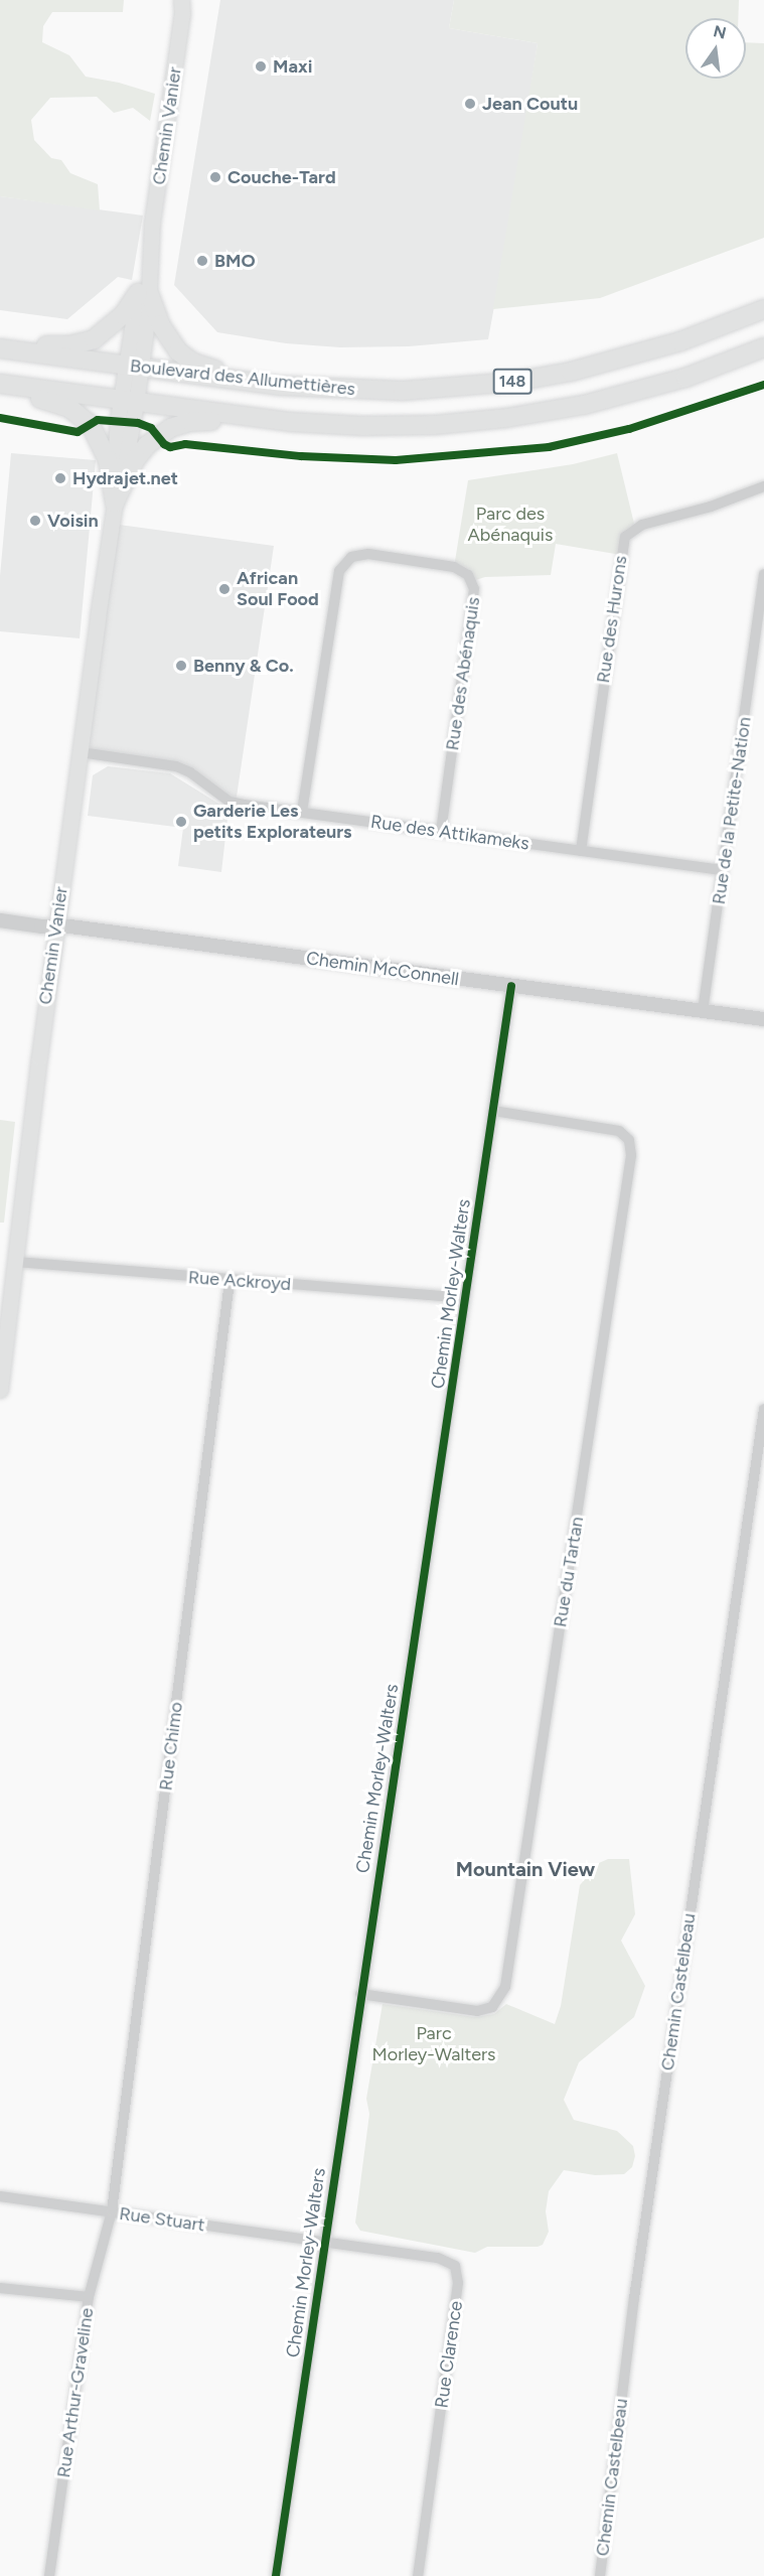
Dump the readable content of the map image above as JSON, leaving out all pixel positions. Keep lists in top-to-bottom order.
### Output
{
  "streets": {
    "highway": ["Boulevard des Allumettières", "148"],
    "main road": ["Chemin Vanier"],
    "street": [
      "Rue des Hurons",
      "Rue des Abénaquis",
      "Rue de la Petite-Nation",
      "Rue des Attikameks",
      "Chemin McConnell",
      "Rue Ackroyd",
      "Chemin Morley-Walters",
      "Rue du Tartan",
      "Rue Chimo",
      "Chemin Castelbeau",
      "Rue Stuart",
      "Rue Clarence",
      "Rue Arthur-Graveline"
    ]
  },
  "crossings": [
    ["Chemin Vanier", "Boulevard des Allumettières"],
    ["Chemin Vanier", "Rue des Attikameks"],
    ["Chemin Vanier", "Chemin McConnell"],
    ["Chemin Vanier", "Rue Ackroyd"],
    ["Rue des Hurons", "Rue des Attikameks"],
    ["Rue des Abénaquis", "Rue des Attikameks"],
    ["Rue de la Petite-Nation", "Rue des Attikameks"],
    ["Rue de la Petite-Nation", "Chemin McConnell"],
    ["Chemin McConnell", "Chemin Morley-Walters"],
    ["Rue Ackroyd", "Chemin Morley-Walters"],
    ["Rue Ackroyd", "Rue Chimo"],
    ["Chemin Morley-Walters", "Rue du Tartan"],
    ["Chemin Morley-Walters", "Rue Stuart"],
    ["Chemin Morley-Walters", "Rue Clarence"],
    ["Rue Chimo", "Rue Stuart"],
    ["Rue Chimo", "Rue Arthur-Graveline"],
    ["Rue Stuart", "Rue Clarence"],
    ["Rue Stuart", "Rue Arthur-Graveline"]
  ],
  "districts": ["Mountain View"],
  "parks": ["Parc des Abénaquis", "Parc Morley-Walters"],
  "places": [
    "Maxi",
    "Jean Coutu",
    "Couche-Tard",
    "BMO",
    "Hydrajet.net",
    "Voisin",
    "African Soul Food",
    "Benny & Co.",
    "Garderie Les petits Explorateurs"
  ],
  "north": "top"
}
